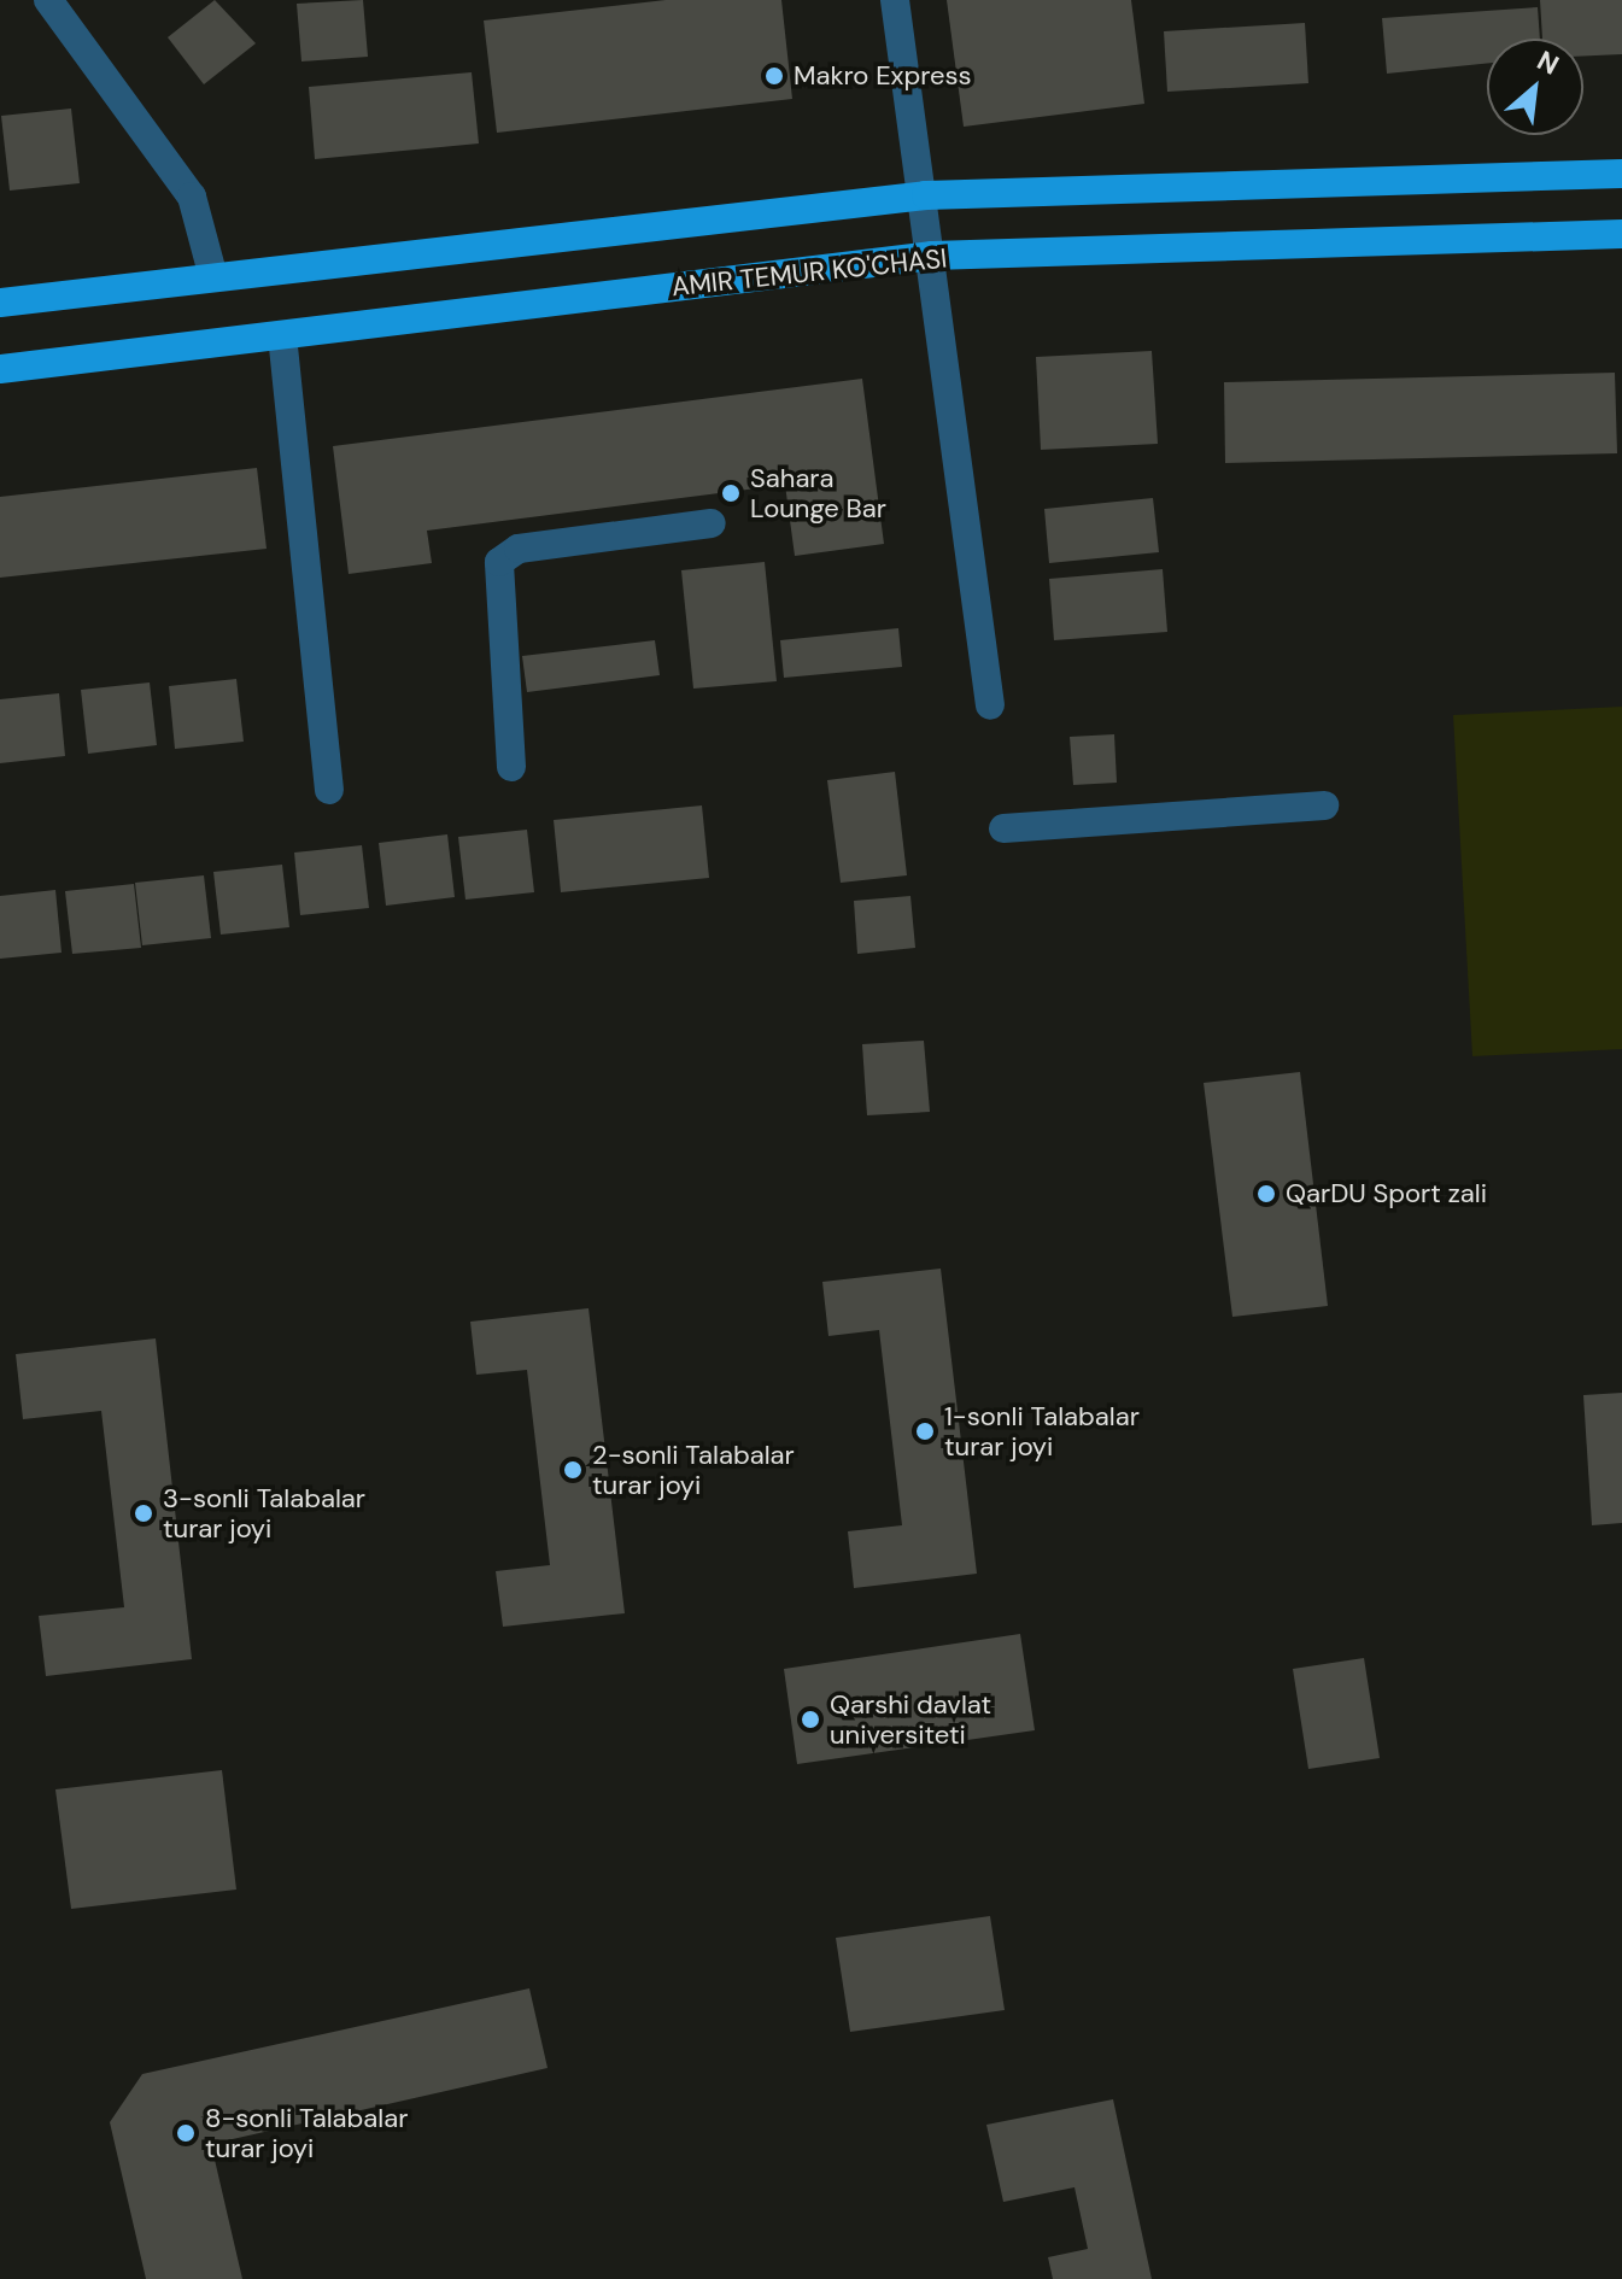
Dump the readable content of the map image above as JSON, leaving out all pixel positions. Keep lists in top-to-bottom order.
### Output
{
  "streets": {
    "main road": ["AMIR TEMUR KO'CHASI"]
  },
  "places": [
    "Makro Express",
    "Sahara Lounge Bar",
    "QarDU Sport zali",
    "1-sonli Talabalar turar joyi",
    "2-sonli Talabalar turar joyi",
    "3-sonli Talabalar turar joyi",
    "Qarshi davlat universiteti",
    "8-sonli Talabalar turar joyi"
  ],
  "north": "top right"
}
